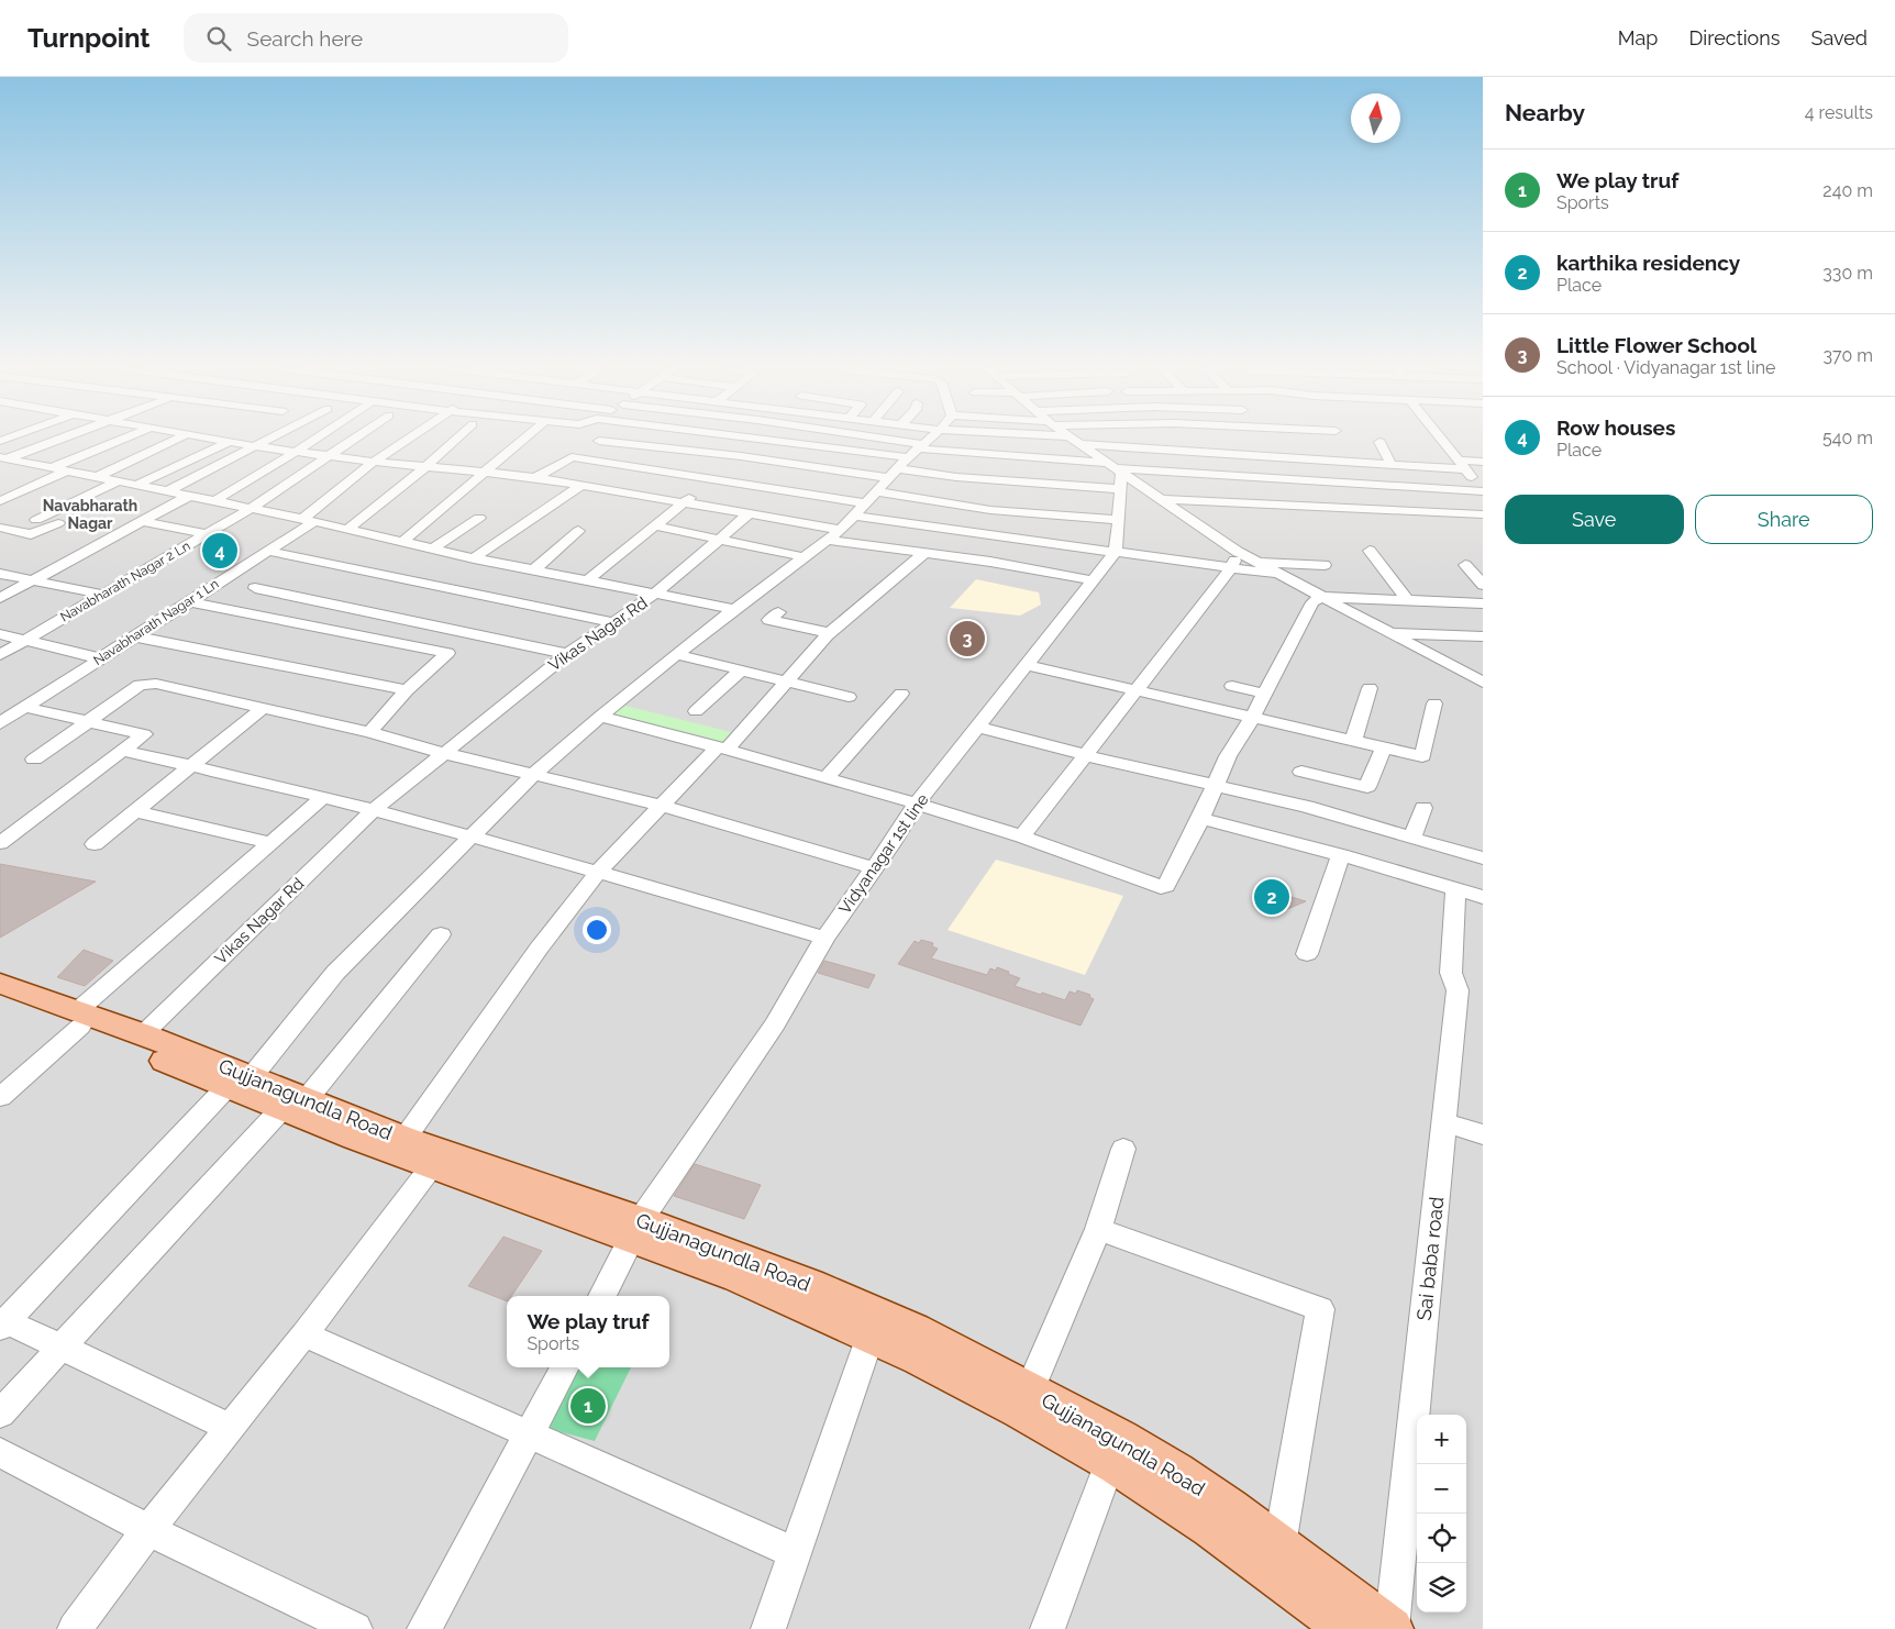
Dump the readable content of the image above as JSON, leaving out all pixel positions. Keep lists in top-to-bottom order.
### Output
{
  "streets": {
    "main road": ["Gujjanagundla Road"],
    "street": [
      "Navabharath Nagar 2 Ln",
      "Navabharath Nagar 1 Ln",
      "Vikas Nagar Rd",
      "Vidyanagar 1st line",
      "Sai baba road"
    ]
  },
  "crossings": [
    ["Navabharath Nagar 2 Ln", "Vikas Nagar Rd"],
    ["Navabharath Nagar 1 Ln", "Vikas Nagar Rd"],
    ["Vikas Nagar Rd", "Gujjanagundla Road"],
    ["Vidyanagar 1st line", "Gujjanagundla Road"],
    ["Gujjanagundla Road", "Sai baba road"]
  ],
  "districts": ["Navabharath Nagar"],
  "north": "top",
  "page": {
    "header": "Turnpoint",
    "search": "Search here",
    "nav": ["Map", "Directions", "Saved"],
    "heading": ["Nearby", "4 results"],
    "list": [
      {
        "mark": "1",
        "name": "We play truf",
        "note": "Sports",
        "value": "240 m"
      },
      {
        "mark": "2",
        "name": "karthika residency",
        "note": "Place",
        "value": "330 m"
      },
      {
        "mark": "3",
        "name": "Little Flower School",
        "note": "School · Vidyanagar 1st line",
        "value": "370 m"
      },
      {
        "mark": "4",
        "name": "Row houses",
        "note": "Place",
        "value": "540 m"
      }
    ],
    "buttons": ["Save", "Share"],
    "pins": [
      "4",
      "3",
      "2",
      "1"
    ],
    "popup": ["We play truf", "Sports"],
    "map_buttons": ["+", "−"]
  }
}
